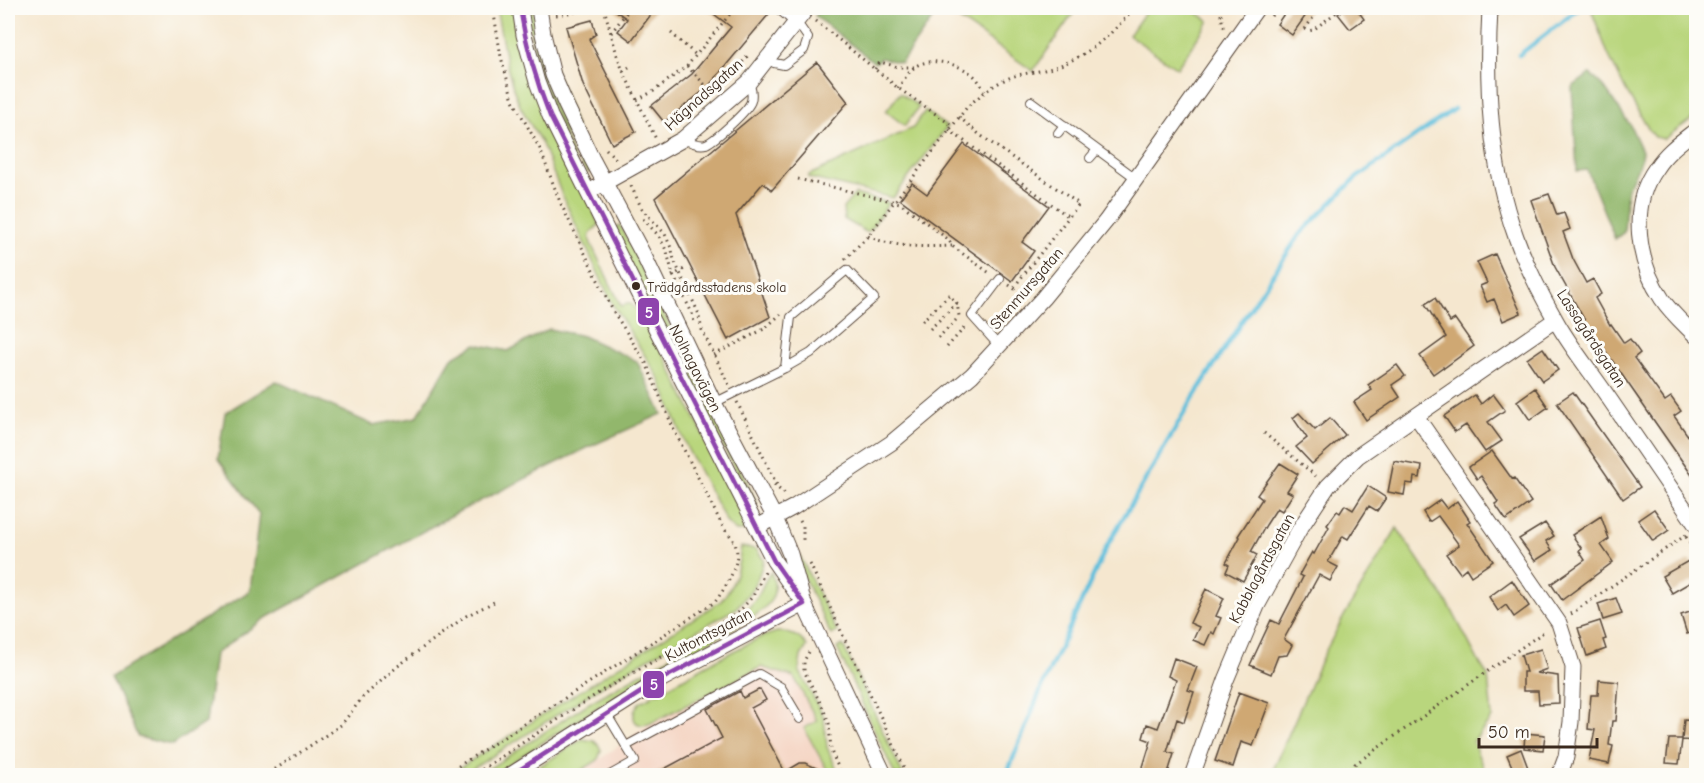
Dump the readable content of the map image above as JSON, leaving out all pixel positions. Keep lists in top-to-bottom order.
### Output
{
  "streets": {
    "street": [
      "Hägnadsgatan",
      "Stenmursgatan",
      "Lassagårdsgatan",
      "Nolhagavägen",
      "Kabblagårdsgatan",
      "Kultomtsgatan"
    ]
  },
  "crossings": [
    ["Hägnadsgatan", "Nolhagavägen"],
    ["Stenmursgatan", "Nolhagavägen"],
    ["Lassagårdsgatan", "Kabblagårdsgatan"],
    ["Nolhagavägen", "Kultomtsgatan"]
  ],
  "places": ["Trädgårdsstadens skola"],
  "lines": ["transit line 5"],
  "scale_bar": "50 m"
}
